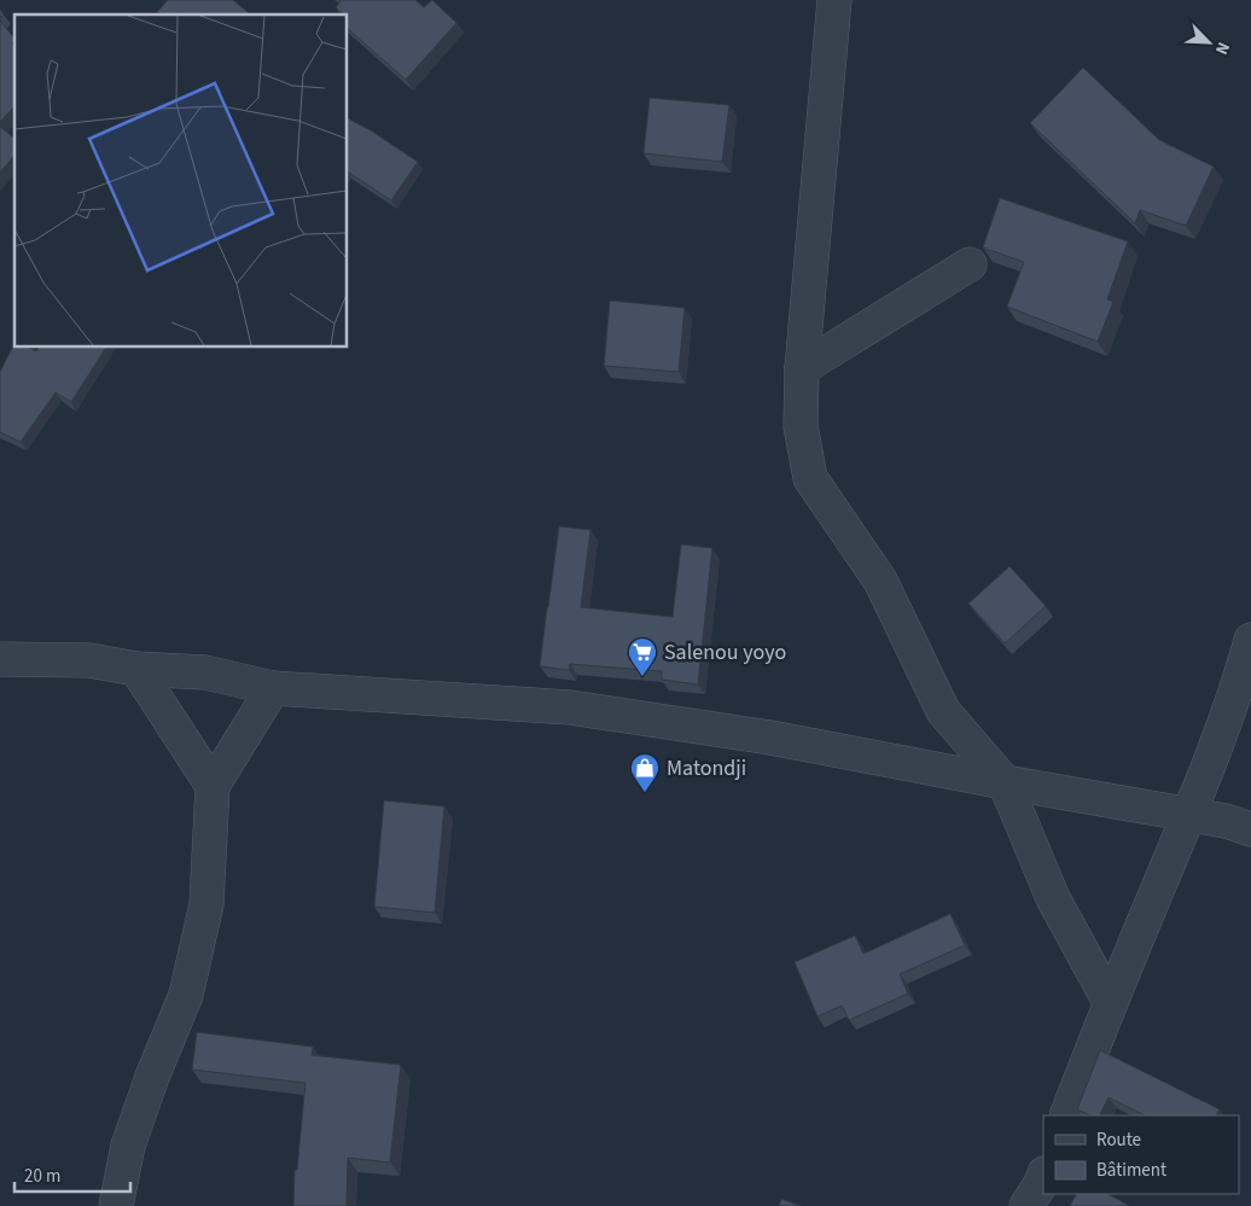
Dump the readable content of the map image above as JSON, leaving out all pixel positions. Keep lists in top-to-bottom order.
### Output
{
  "places": {
    "supermarket": ["Salenou yoyo"],
    "shop": ["Matondji"]
  },
  "legend": ["Route", "Bâtiment"],
  "scale_bar": "20 m",
  "north": "bottom right"
}
